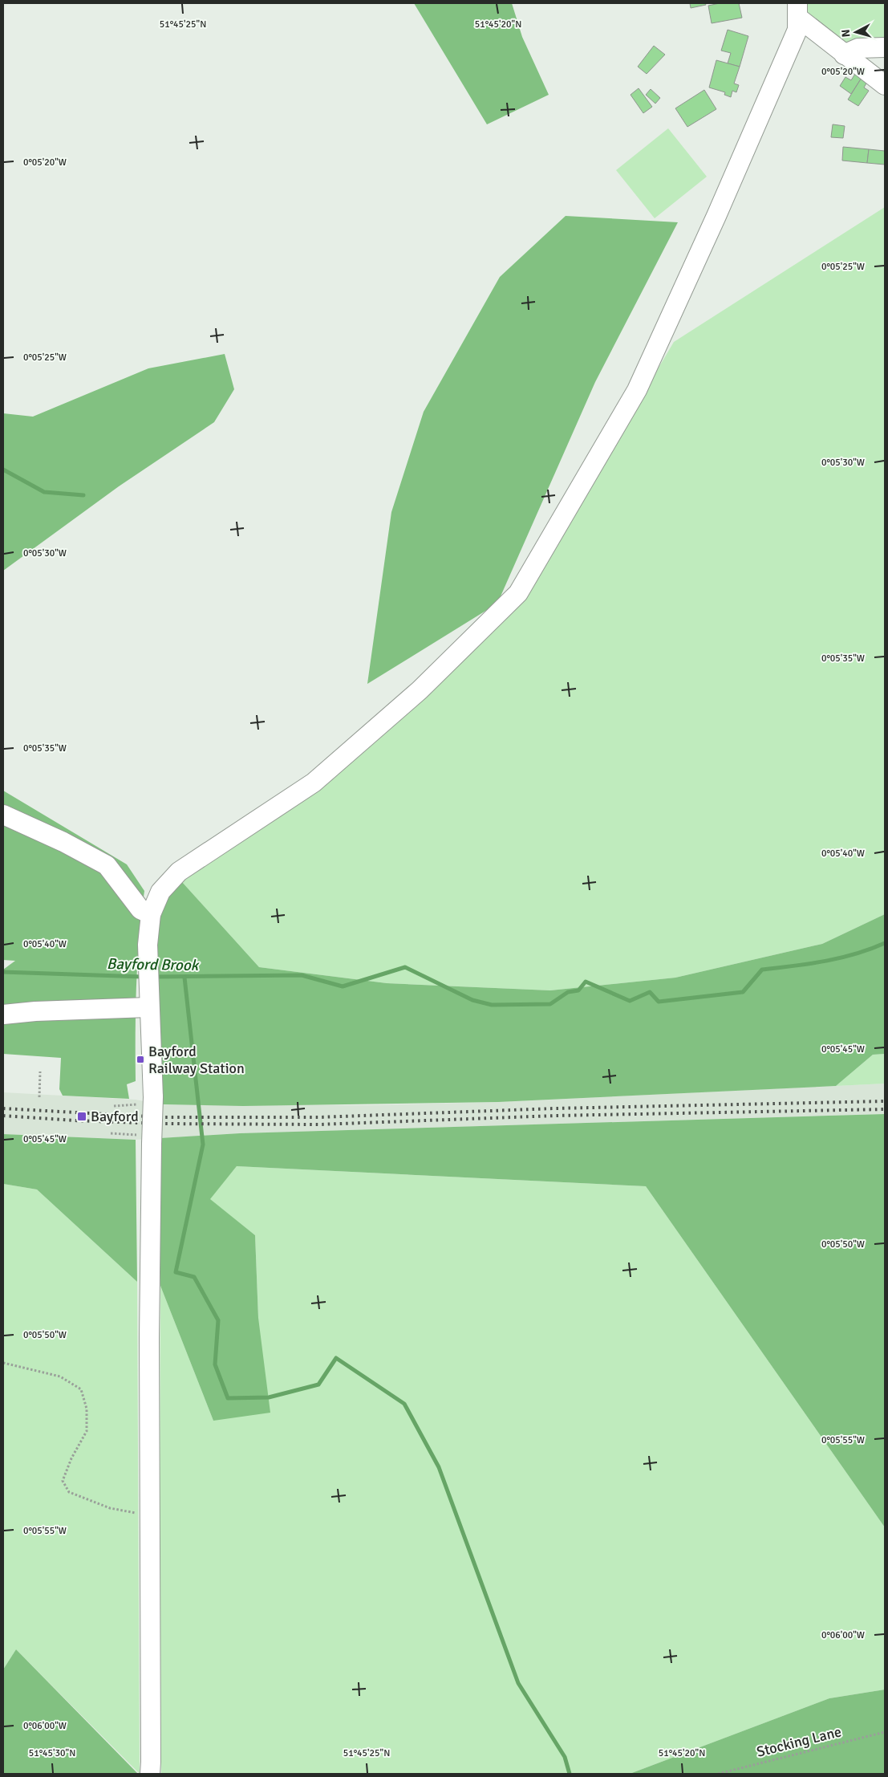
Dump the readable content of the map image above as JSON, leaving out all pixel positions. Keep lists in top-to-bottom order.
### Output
{
  "streets": {
    "path": ["Stocking Lane"]
  },
  "water": ["Bayford Brook"],
  "places": {
    "transit": ["Bayford Railway Station", "Bayford"]
  },
  "north": "left",
  "coordinates": [
    "51°45'25\"N",
    "51°45'20\"N",
    "0°05'20\"W",
    "0°05'25\"W",
    "0°05'30\"W",
    "0°05'35\"W",
    "0°05'40\"W",
    "0°05'45\"W",
    "0°05'50\"W",
    "0°05'55\"W",
    "0°06'00\"W",
    "51°45'30\"N"
  ]
}
